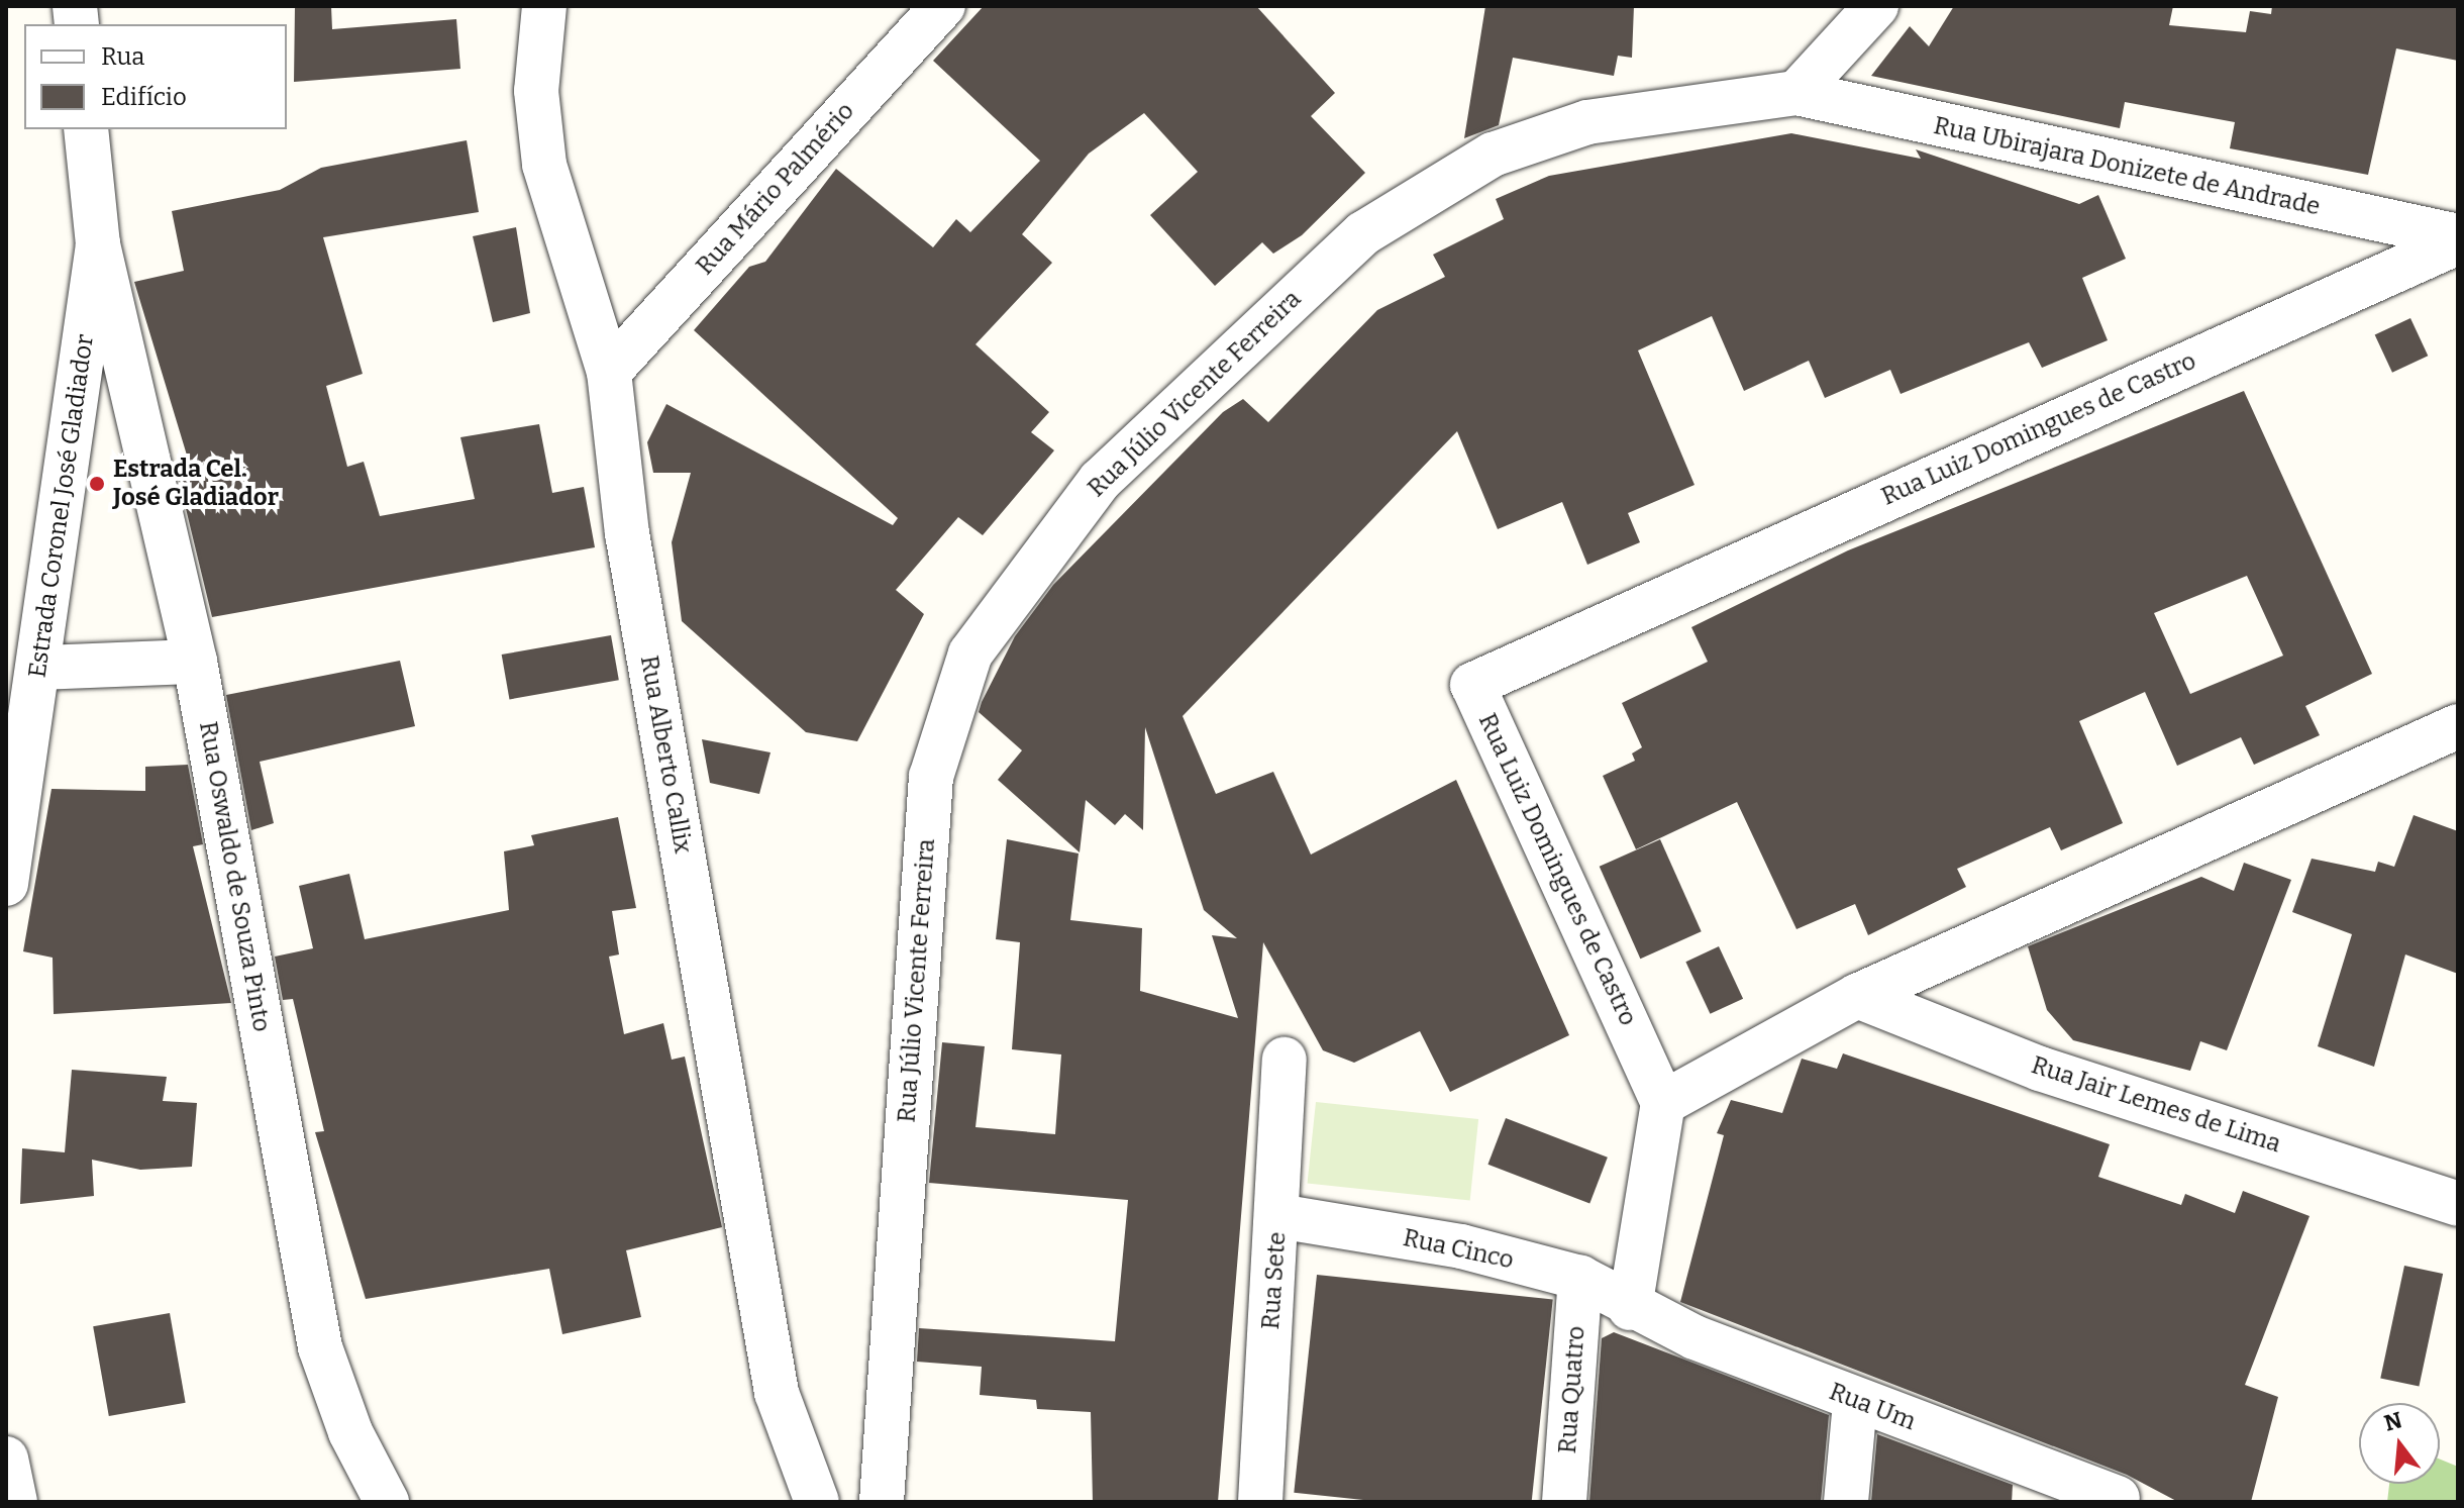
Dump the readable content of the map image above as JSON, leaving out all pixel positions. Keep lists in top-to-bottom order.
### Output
{
  "streets": {
    "street": [
      "Rua Ubirajara Donizete de Andrade",
      "Rua Mário Palmério",
      "Rua Júlio Vicente Ferreira",
      "Rua Luiz Domingues de Castro",
      "Estrada Coronel José Gladiador",
      "Rua Alberto Callix",
      "Rua Oswaldo de Souza Pinto",
      "Rua Jair Lemes de Lima",
      "Rua Cinco",
      "Rua Sete",
      "Rua Quatro",
      "Rua Um"
    ]
  },
  "crossings": [
    ["Rua Ubirajara Donizete de Andrade", "Rua Júlio Vicente Ferreira"],
    ["Rua Mário Palmério", "Rua Alberto Callix"],
    ["Estrada Coronel José Gladiador", "Rua Oswaldo de Souza Pinto"],
    ["Rua Cinco", "Rua Sete"],
    ["Rua Cinco", "Rua Quatro"],
    ["Rua Cinco", "Rua Um"]
  ],
  "places": ["Estrada Cel. José Gladiador"],
  "legend": ["Rua", "Edifício"],
  "north": "top"
}
